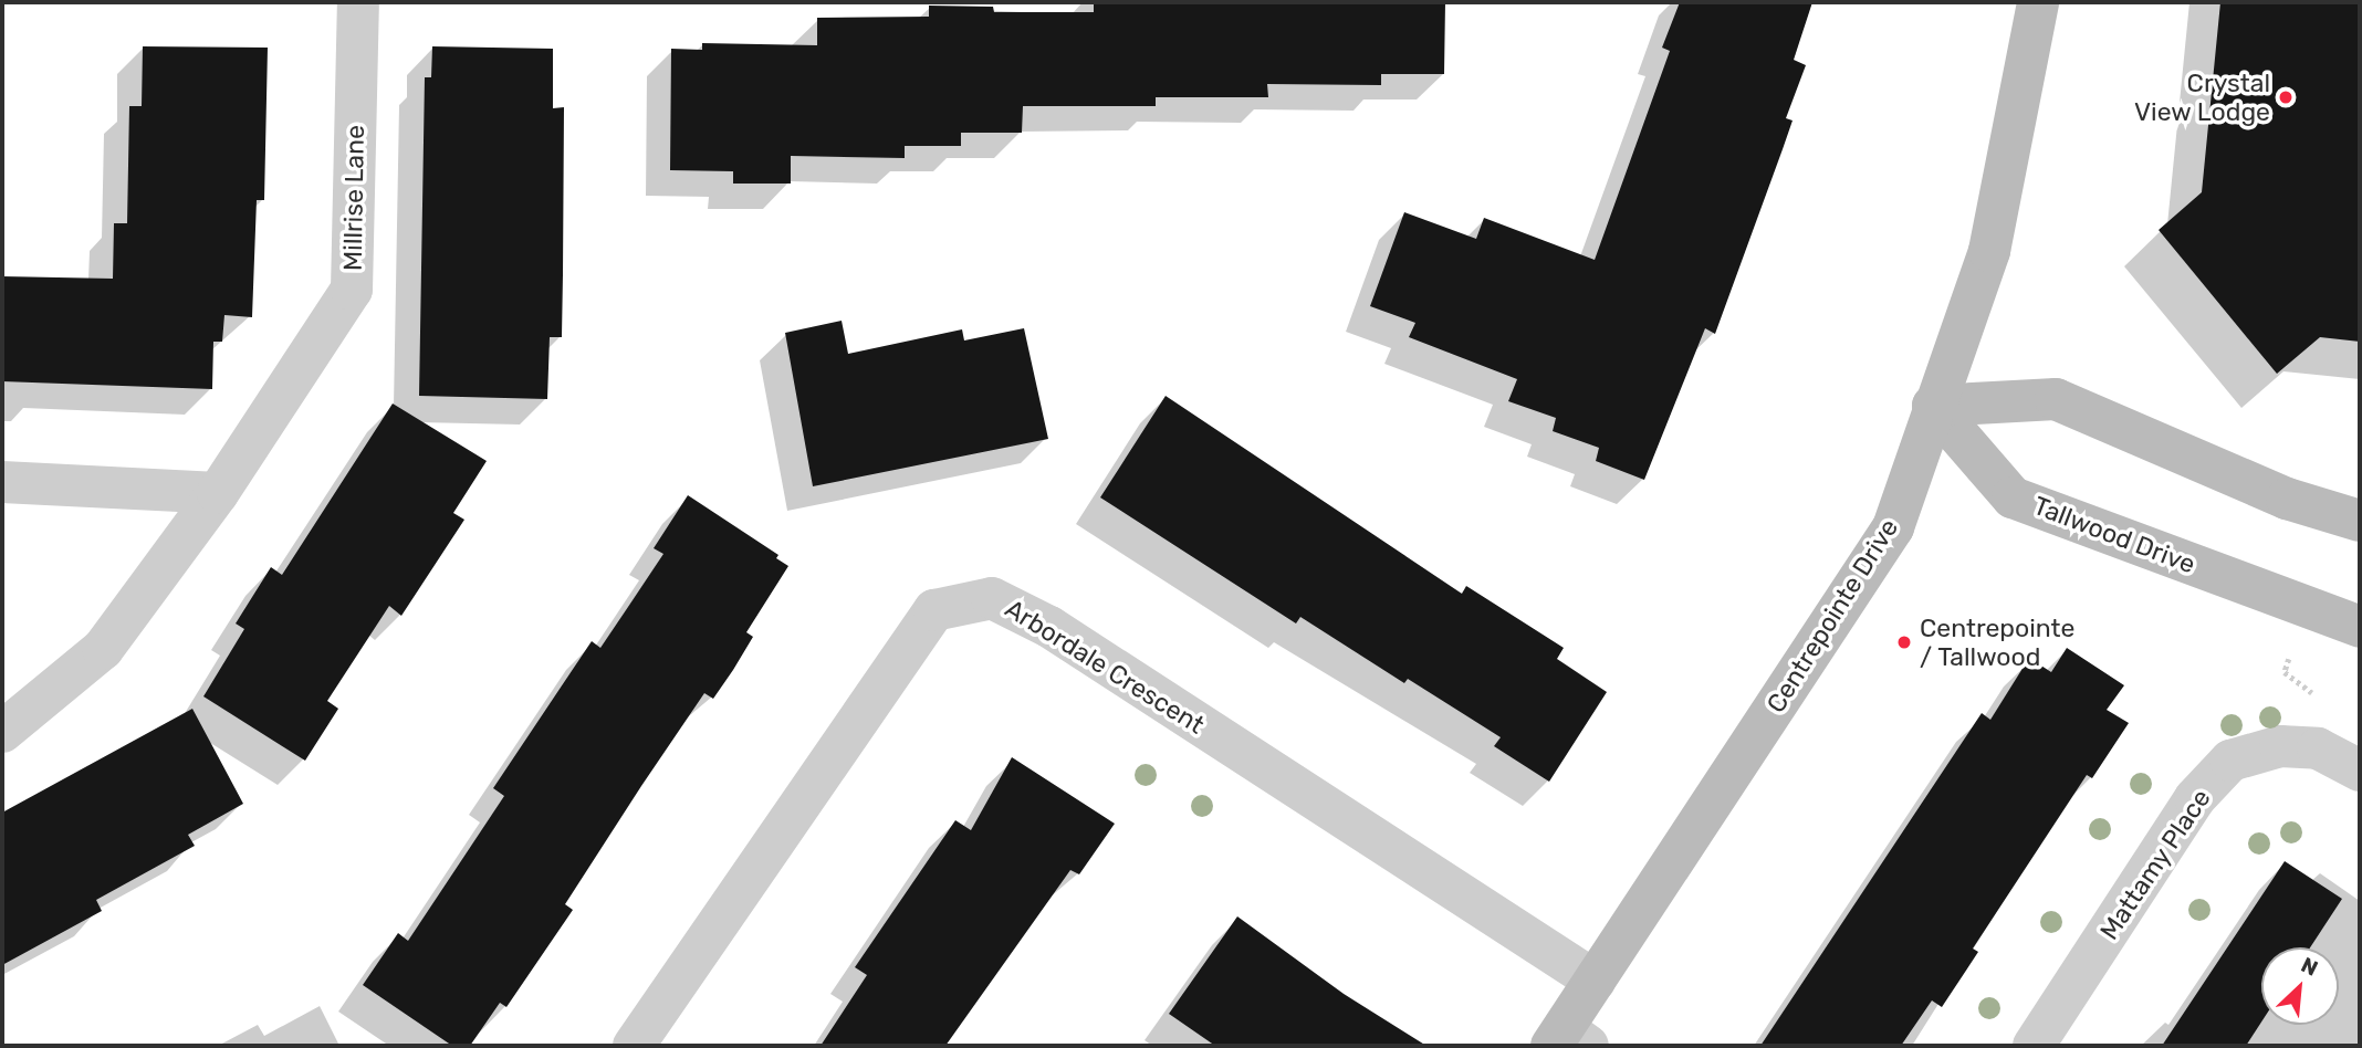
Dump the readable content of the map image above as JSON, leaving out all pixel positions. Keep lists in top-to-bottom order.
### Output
{
  "streets": {
    "street": [
      "Millrise Lane",
      "Tallwood Drive",
      "Centrepointe Drive",
      "Arbordale Crescent",
      "Mattamy Place"
    ]
  },
  "crossings": [
    ["Tallwood Drive", "Centrepointe Drive"],
    ["Centrepointe Drive", "Arbordale Crescent"]
  ],
  "places": ["Crystal View Lodge", "Centrepointe / Tallwood"],
  "north": "top right"
}
